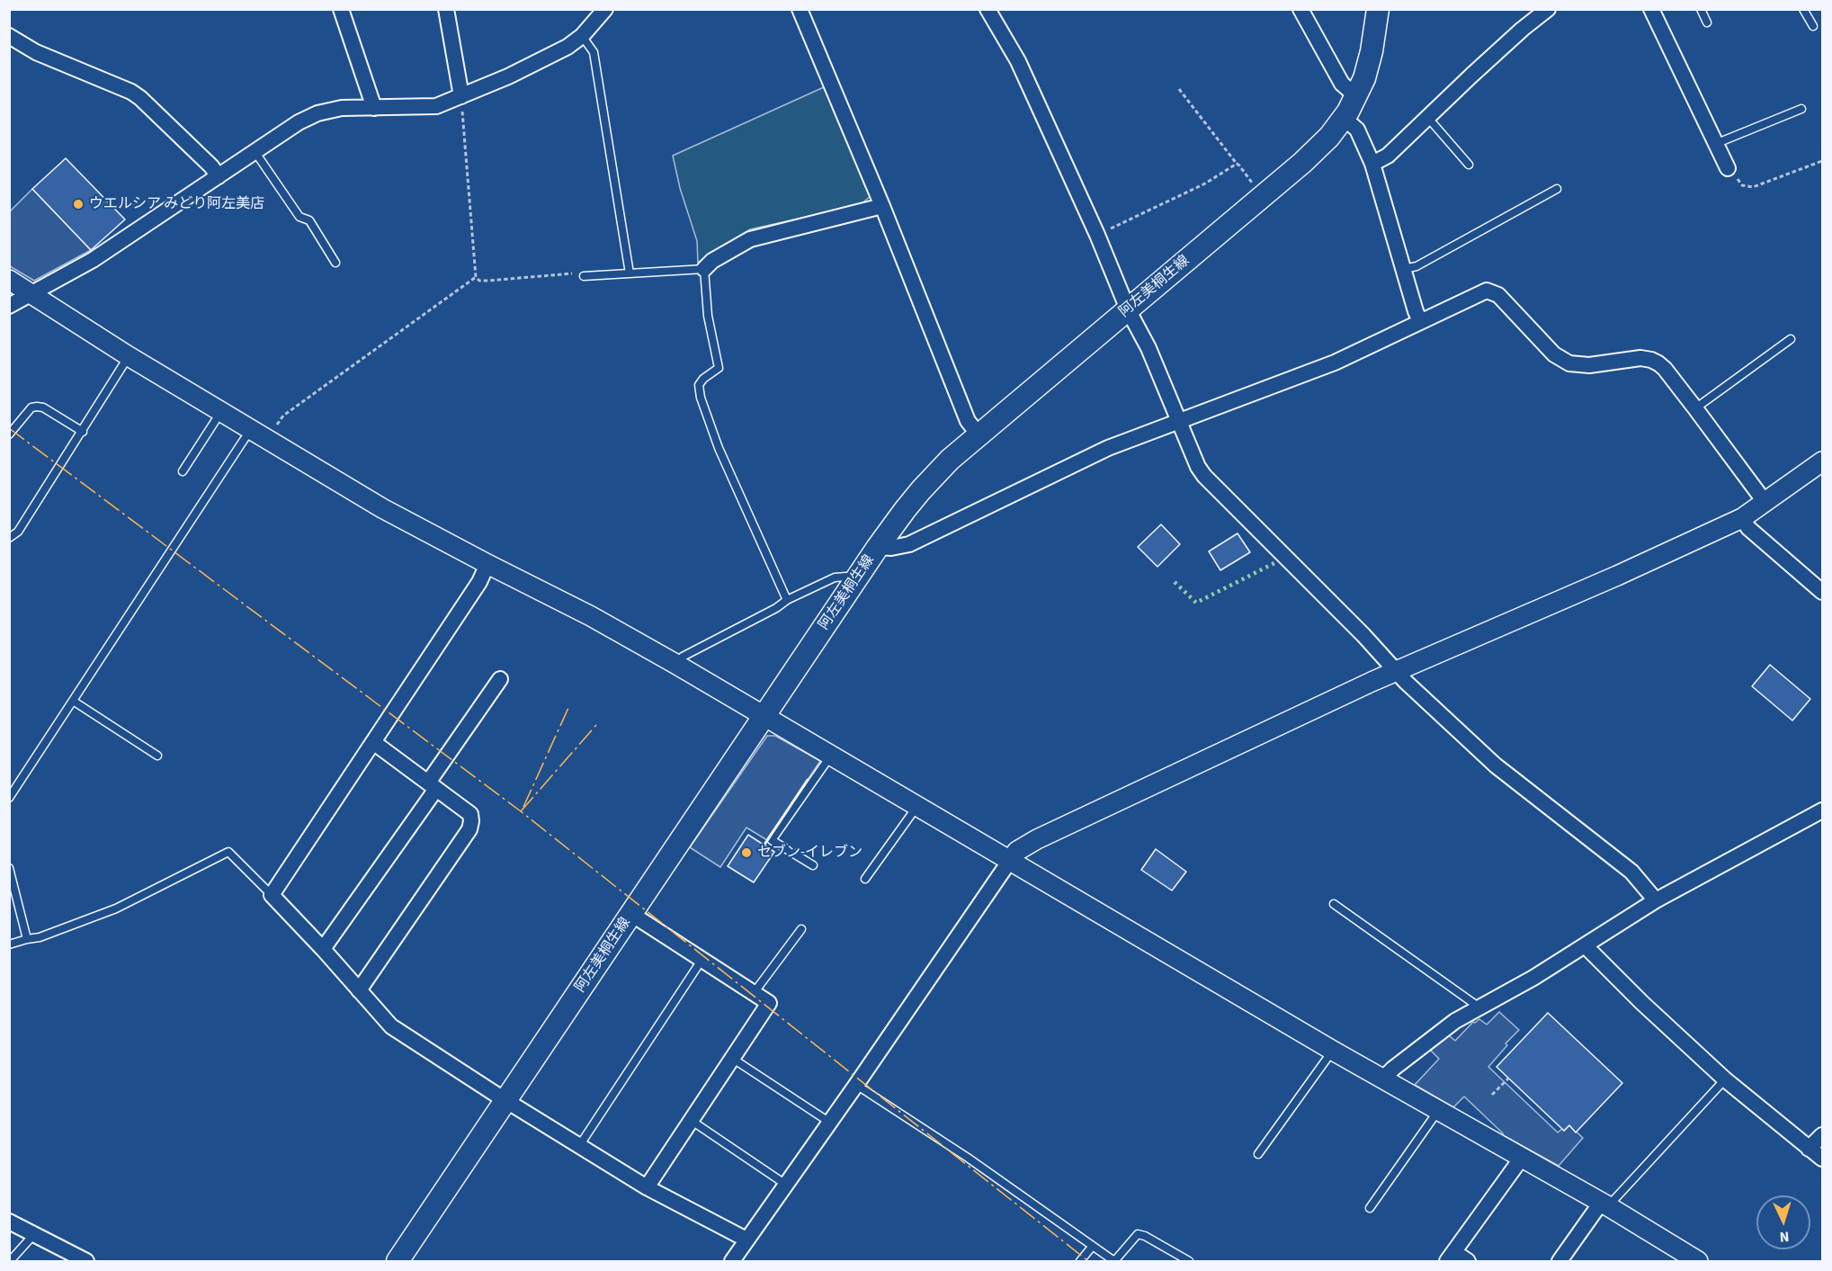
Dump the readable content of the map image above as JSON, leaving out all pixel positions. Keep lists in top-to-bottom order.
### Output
{
  "streets": {
    "main road": ["阿左美桐生線"]
  },
  "places": ["ウエルシア みどり阿左美店", "セブン-イレブン"],
  "north": "bottom"
}
